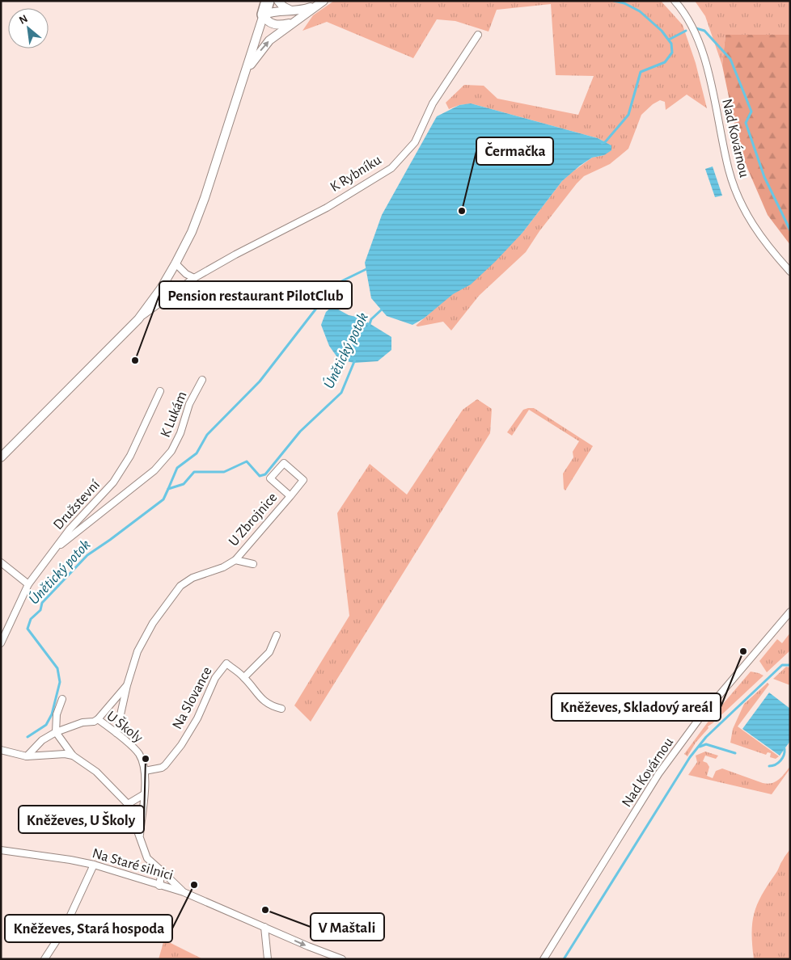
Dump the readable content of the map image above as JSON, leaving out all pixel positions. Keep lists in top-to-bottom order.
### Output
{
  "streets": {
    "street": [
      "Nad Kovárnou",
      "K Rybníku",
      "K Lukám",
      "Družstevní",
      "U Zbrojnice",
      "Na Slovance",
      "U Školy",
      "Na Staré silnici"
    ]
  },
  "crossings": [
    ["K Lukám", "Družstevní"],
    ["U Zbrojnice", "U Školy"],
    ["Na Slovance", "U Školy"]
  ],
  "water": ["Únětický potok"],
  "places": [
    "Čermačka",
    "Pension restaurant PilotClub",
    "Kněževes, Skladový areál",
    "Kněževes, U Školy",
    "Kněževes, Stará hospoda",
    "V Maštali"
  ],
  "north": "top left"
}
